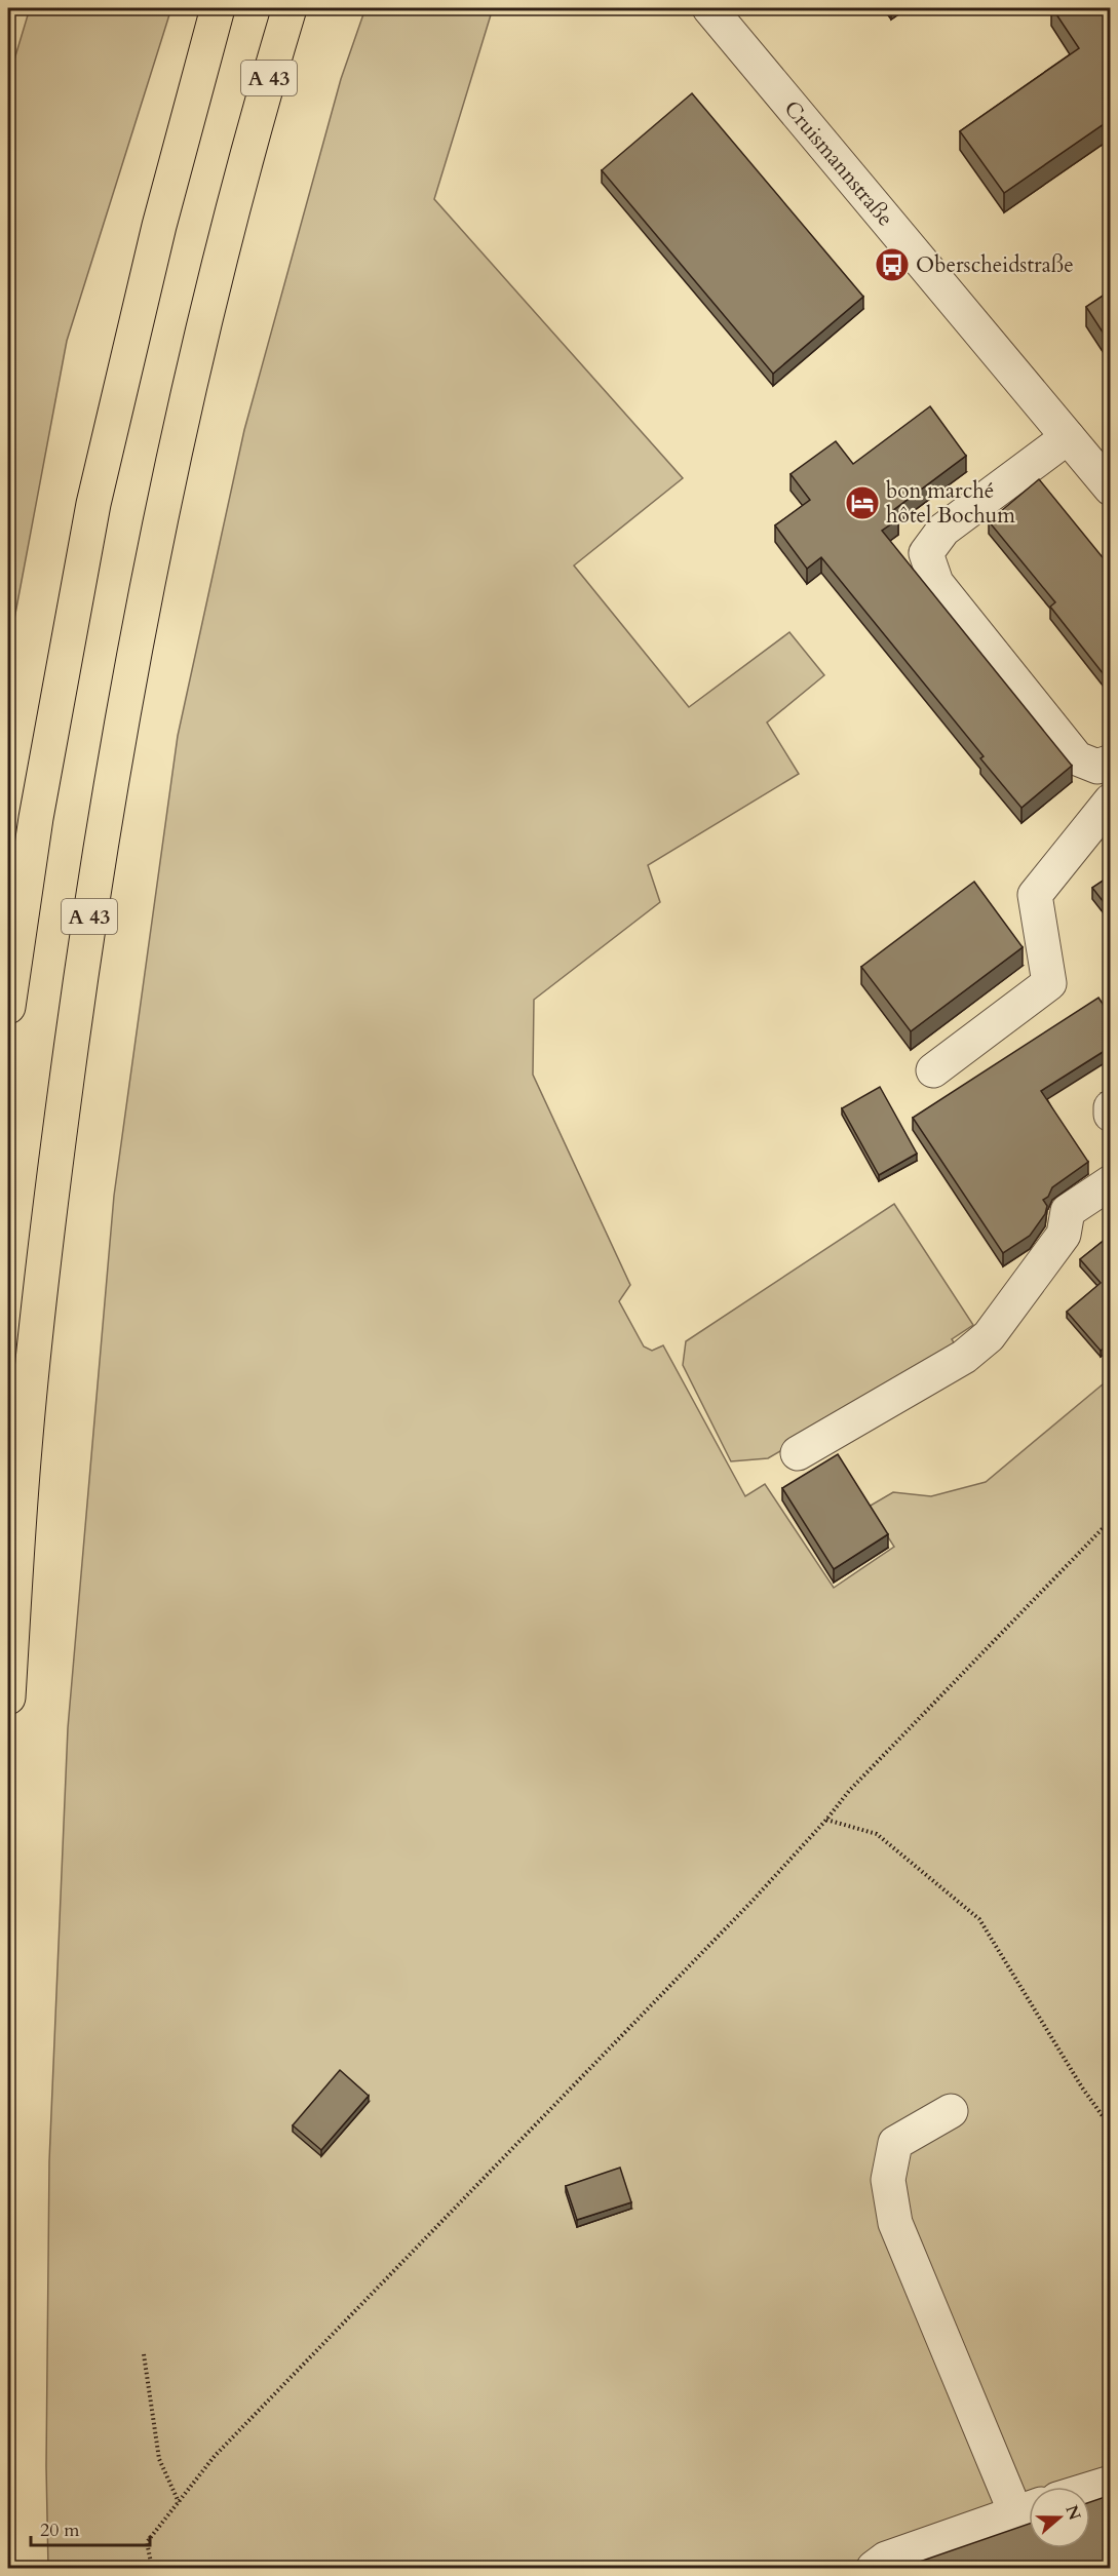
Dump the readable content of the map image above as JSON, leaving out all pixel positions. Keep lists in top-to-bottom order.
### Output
{
  "streets": {
    "highway": ["A 43"],
    "street": ["Cruismannstraße"]
  },
  "places": {
    "bus stop": ["Oberscheidstraße"],
    "hotel": ["bon marché hôtel Bochum"]
  },
  "scale_bar": "20 m",
  "north": "right"
}
